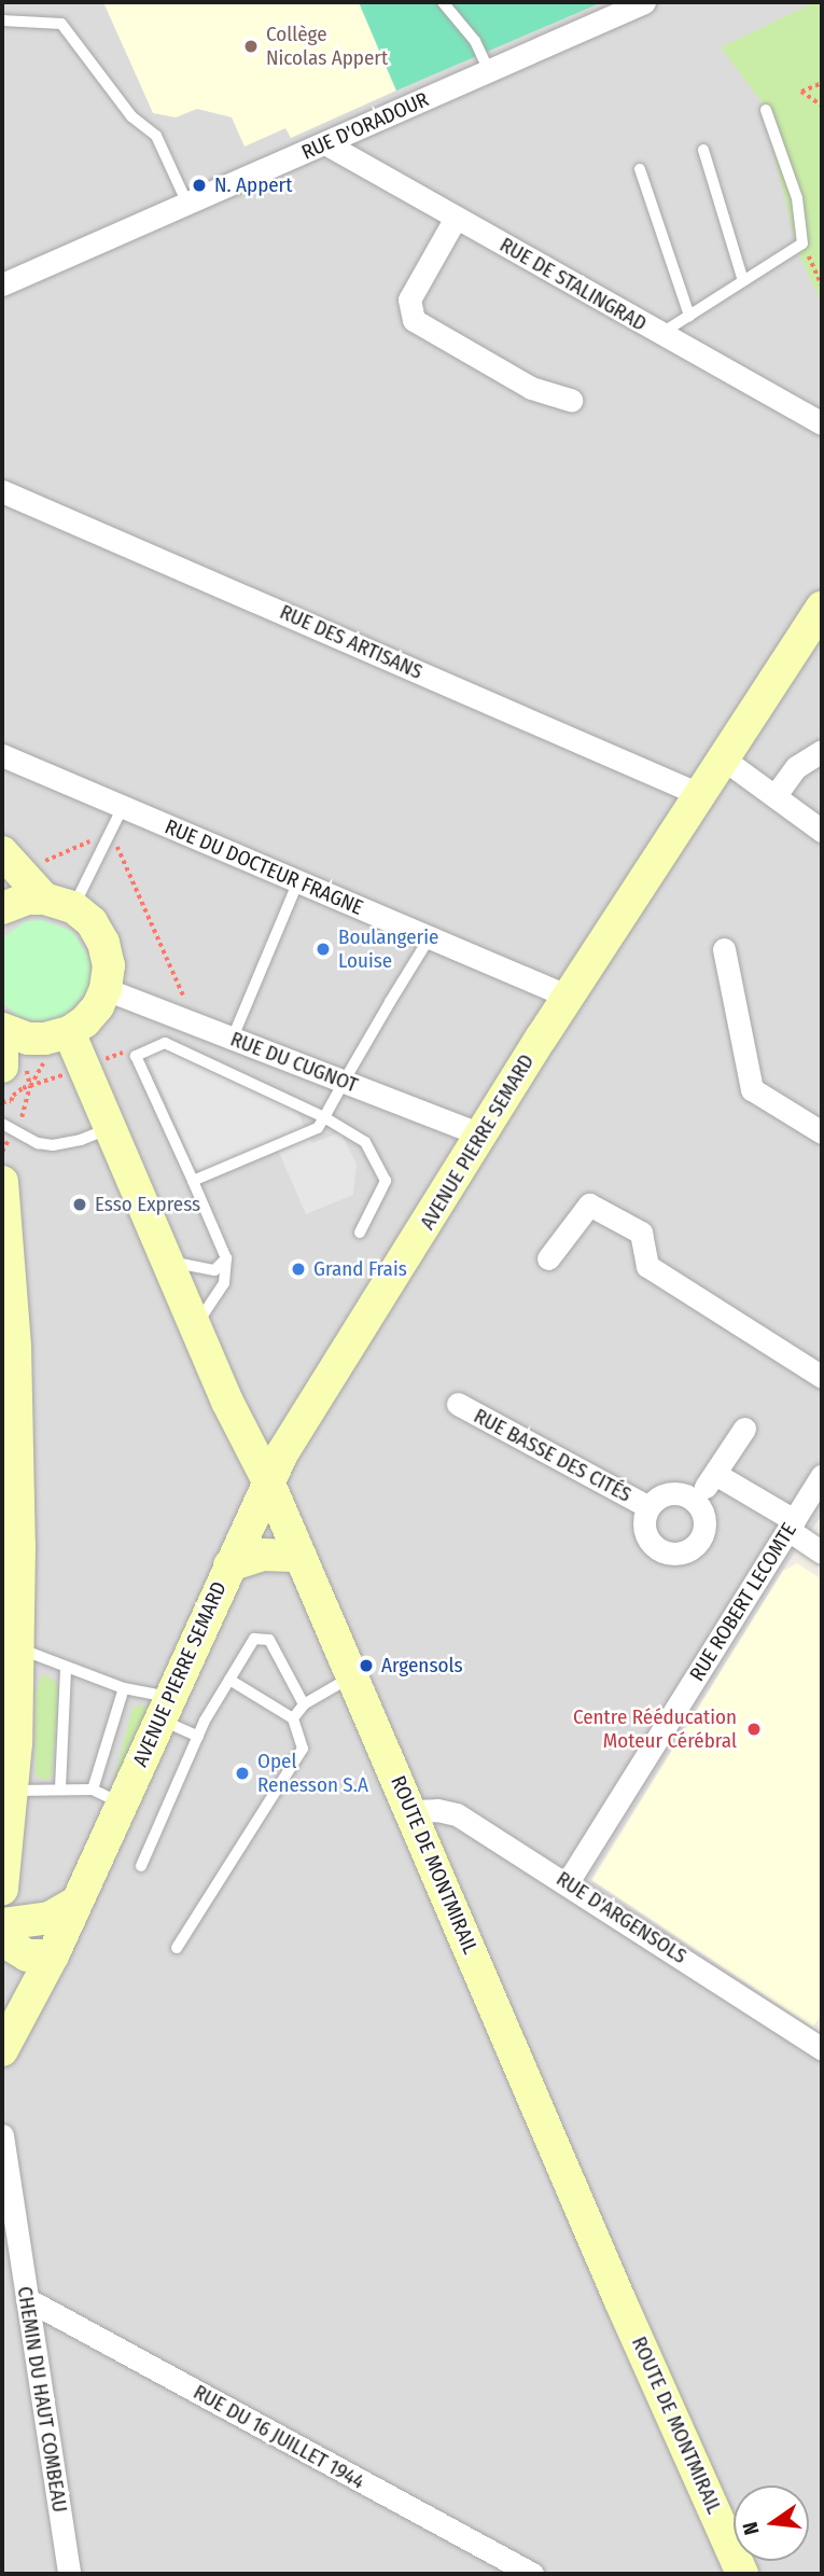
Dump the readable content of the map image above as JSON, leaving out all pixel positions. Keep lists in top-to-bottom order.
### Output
{
  "streets": {
    "main road": ["AVENUE PIERRE SEMARD", "ROUTE DE MONTMIRAIL"],
    "street": [
      "RUE D'ORADOUR",
      "RUE DE STALINGRAD",
      "RUE DES ARTISANS",
      "RUE DU DOCTEUR FRAGNE",
      "RUE DU CUGNOT",
      "RUE BASSE DES CITÉS",
      "RUE ROBERT LECOMTE",
      "RUE D'ARGENSOLS",
      "CHEMIN DU HAUT COMBEAU",
      "RUE DU 16 JUILLET 1944"
    ]
  },
  "crossings": [
    ["RUE D'ORADOUR", "RUE DE STALINGRAD"],
    ["RUE DES ARTISANS", "AVENUE PIERRE SEMARD"],
    ["RUE DU DOCTEUR FRAGNE", "AVENUE PIERRE SEMARD"],
    ["RUE DU CUGNOT", "AVENUE PIERRE SEMARD"],
    ["AVENUE PIERRE SEMARD", "ROUTE DE MONTMIRAIL"],
    ["RUE ROBERT LECOMTE", "RUE D'ARGENSOLS"],
    ["ROUTE DE MONTMIRAIL", "RUE D'ARGENSOLS"],
    ["CHEMIN DU HAUT COMBEAU", "RUE DU 16 JUILLET 1944"]
  ],
  "places": [
    "Collège Nicolas Appert",
    "N. Appert",
    "Boulangerie Louise",
    "Esso Express",
    "Grand Frais",
    "Argensols",
    "Centre Rééducation Moteur Cérébral",
    "Opel Renesson S.A"
  ],
  "north": "left"
}
